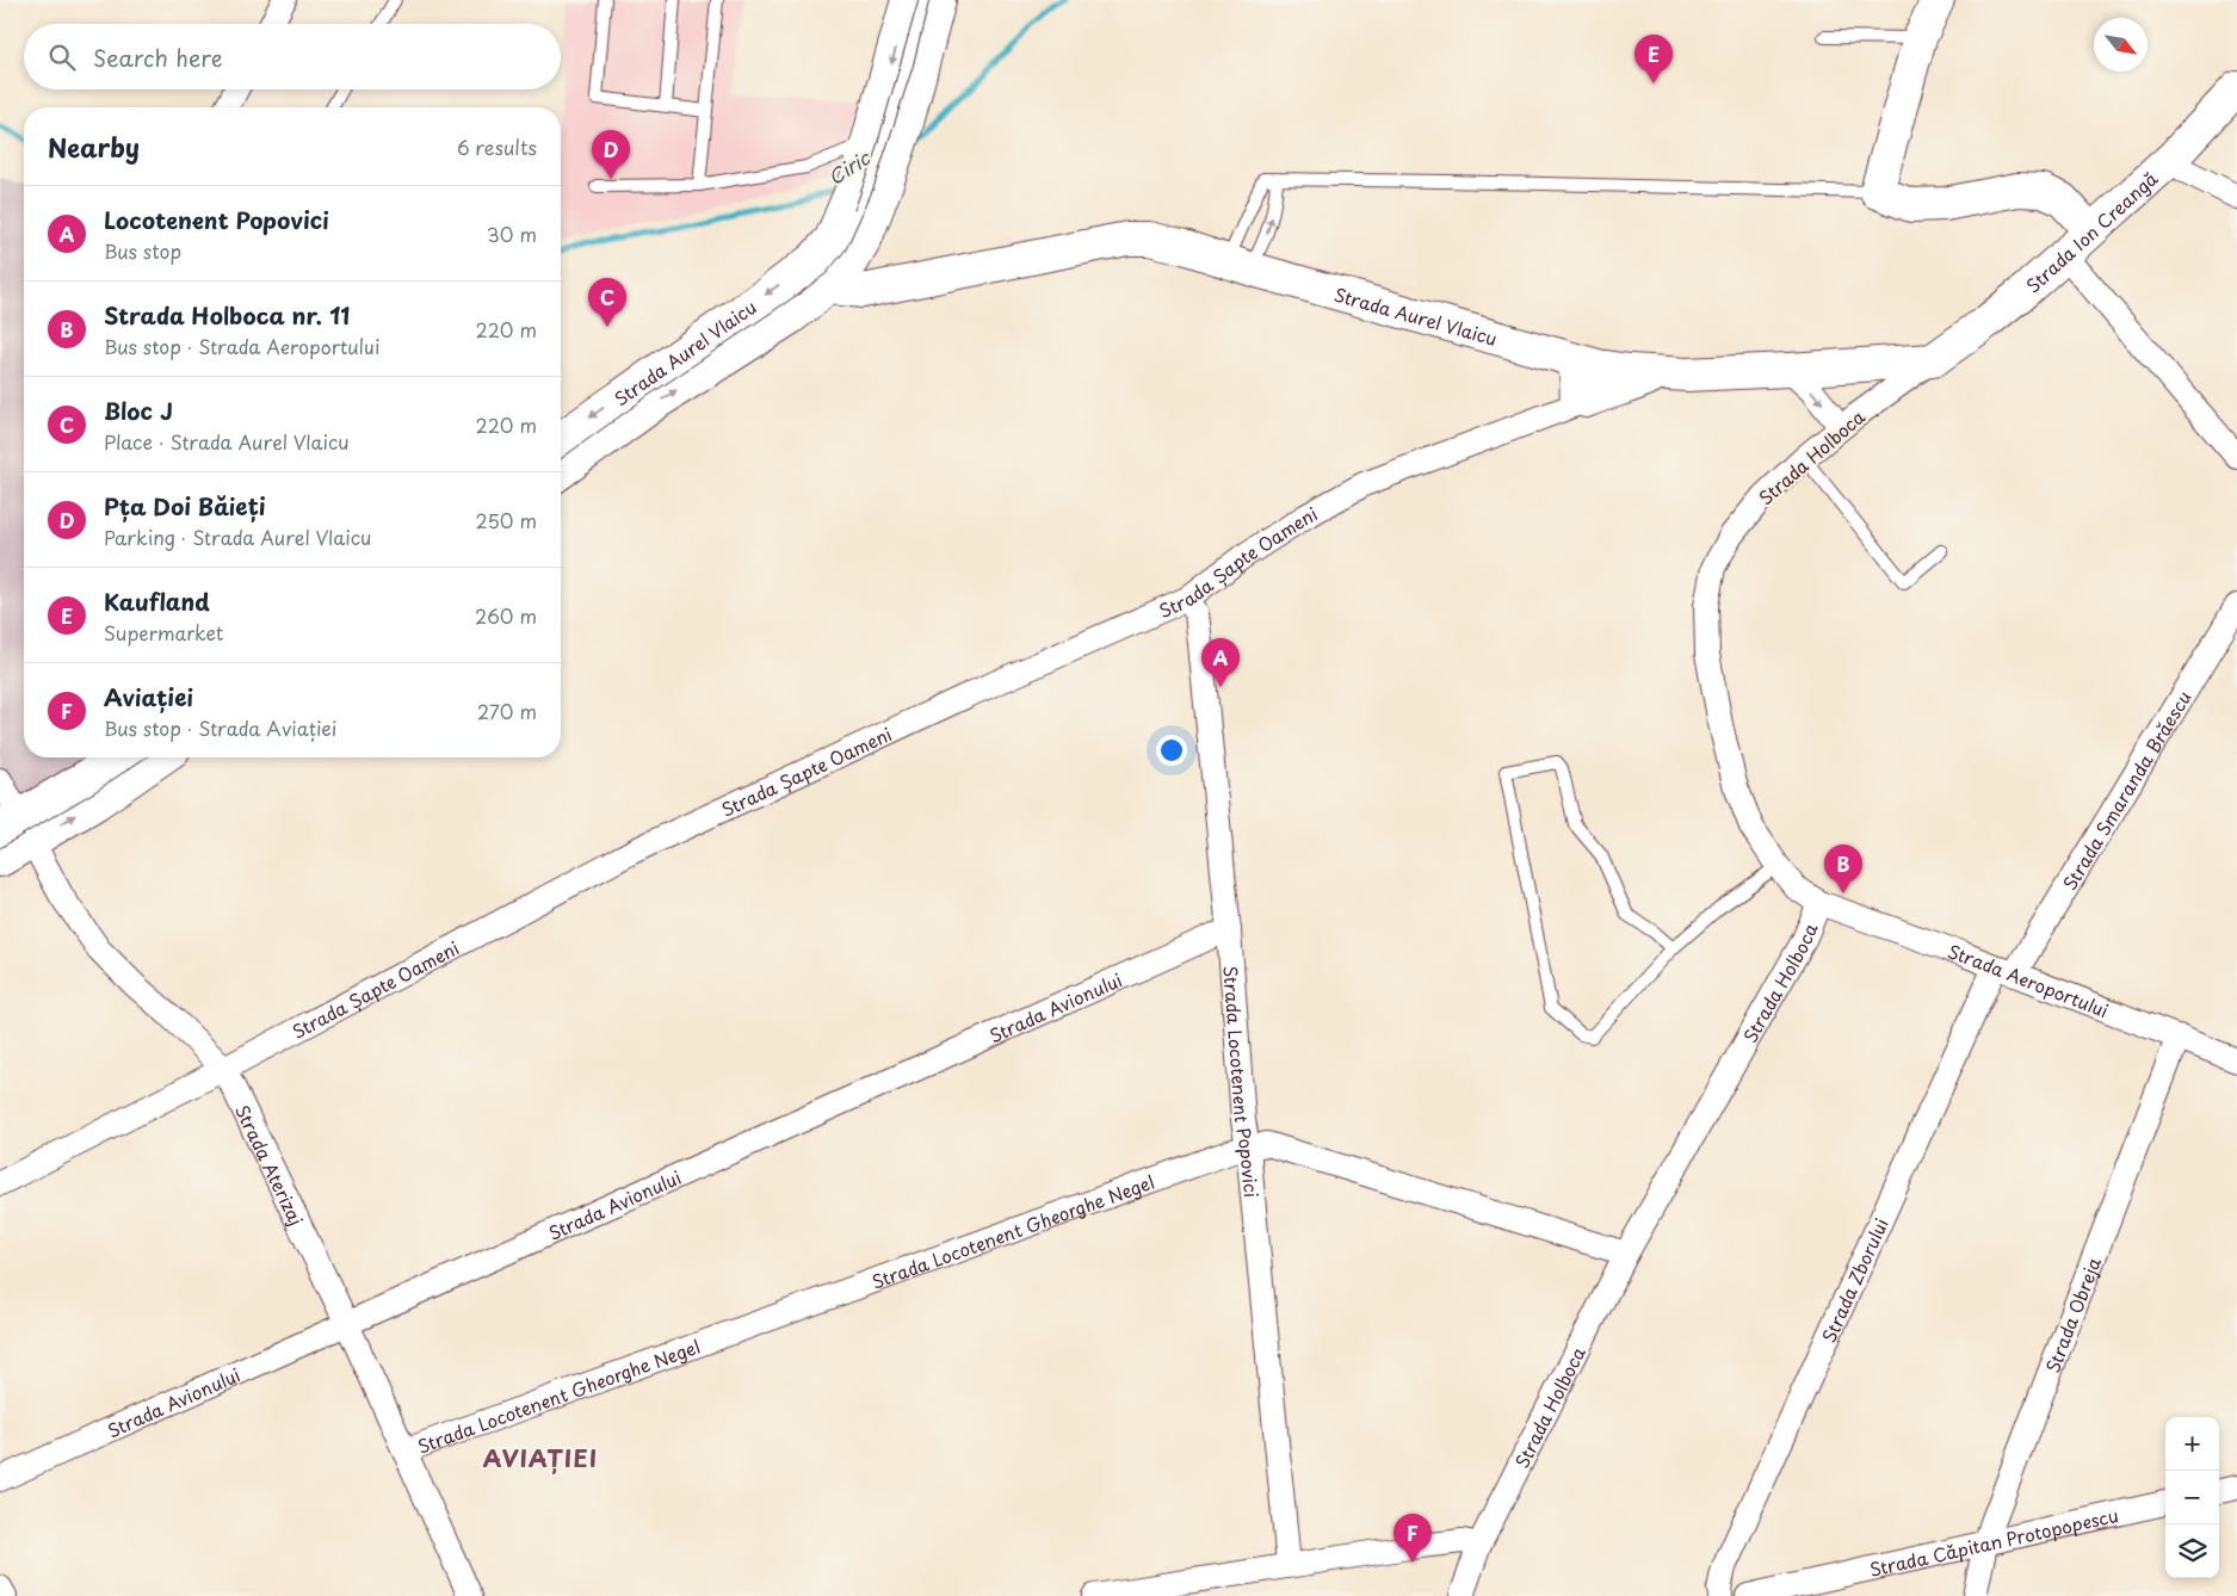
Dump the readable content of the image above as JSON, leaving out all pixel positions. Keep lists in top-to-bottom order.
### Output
{
  "streets": {
    "street": [
      "Strada Ion Creangă",
      "Strada Aurel Vlaicu",
      "Strada Holboca",
      "Strada Șapte Oameni",
      "Strada Smaranda Brăescu",
      "Strada Aeroportului",
      "Strada Avionului",
      "Strada Locotenent Popovici",
      "Strada Aterizaj",
      "Strada Locotenent Gheorghe Negel",
      "Strada Zborului",
      "Strada Obreja",
      "Strada Căpitan Protopopescu"
    ]
  },
  "crossings": [
    ["Strada Ion Creangă", "Strada Aurel Vlaicu"],
    ["Strada Ion Creangă", "Strada Holboca"],
    ["Strada Aurel Vlaicu", "Strada Holboca"],
    ["Strada Holboca", "Strada Aeroportului"],
    ["Strada Holboca", "Strada Locotenent Gheorghe Negel"],
    ["Strada Șapte Oameni", "Strada Locotenent Popovici"],
    ["Strada Șapte Oameni", "Strada Aterizaj"],
    ["Strada Smaranda Brăescu", "Strada Aeroportului"],
    ["Strada Smaranda Brăescu", "Strada Zborului"],
    ["Strada Aeroportului", "Strada Zborului"],
    ["Strada Aeroportului", "Strada Obreja"],
    ["Strada Avionului", "Strada Locotenent Popovici"],
    ["Strada Avionului", "Strada Aterizaj"],
    ["Strada Locotenent Popovici", "Strada Locotenent Gheorghe Negel"],
    ["Strada Aterizaj", "Strada Locotenent Gheorghe Negel"],
    ["Strada Obreja", "Strada Căpitan Protopopescu"]
  ],
  "districts": ["AVIAȚIEI"],
  "water": ["Ciric"],
  "north": "bottom right",
  "page": {
    "search": "Search here",
    "pins": [
      "E",
      "D",
      "C",
      "A",
      "B",
      "F"
    ],
    "heading": ["Nearby", "6 results"],
    "list": [
      {
        "mark": "A",
        "name": "Locotenent Popovici",
        "note": "Bus stop",
        "value": "30 m"
      },
      {
        "mark": "B",
        "name": "Strada Holboca nr. 11",
        "note": "Bus stop · Strada Aeroportului",
        "value": "220 m"
      },
      {
        "mark": "C",
        "name": "Bloc J",
        "note": "Place · Strada Aurel Vlaicu",
        "value": "220 m"
      },
      {
        "mark": "D",
        "name": "Pța Doi Băieți",
        "note": "Parking · Strada Aurel Vlaicu",
        "value": "250 m"
      },
      {
        "mark": "E",
        "name": "Kaufland",
        "note": "Supermarket",
        "value": "260 m"
      },
      {
        "mark": "F",
        "name": "Aviației",
        "note": "Bus stop · Strada Aviației",
        "value": "270 m"
      }
    ],
    "map_buttons": ["+", "−"]
  }
}
